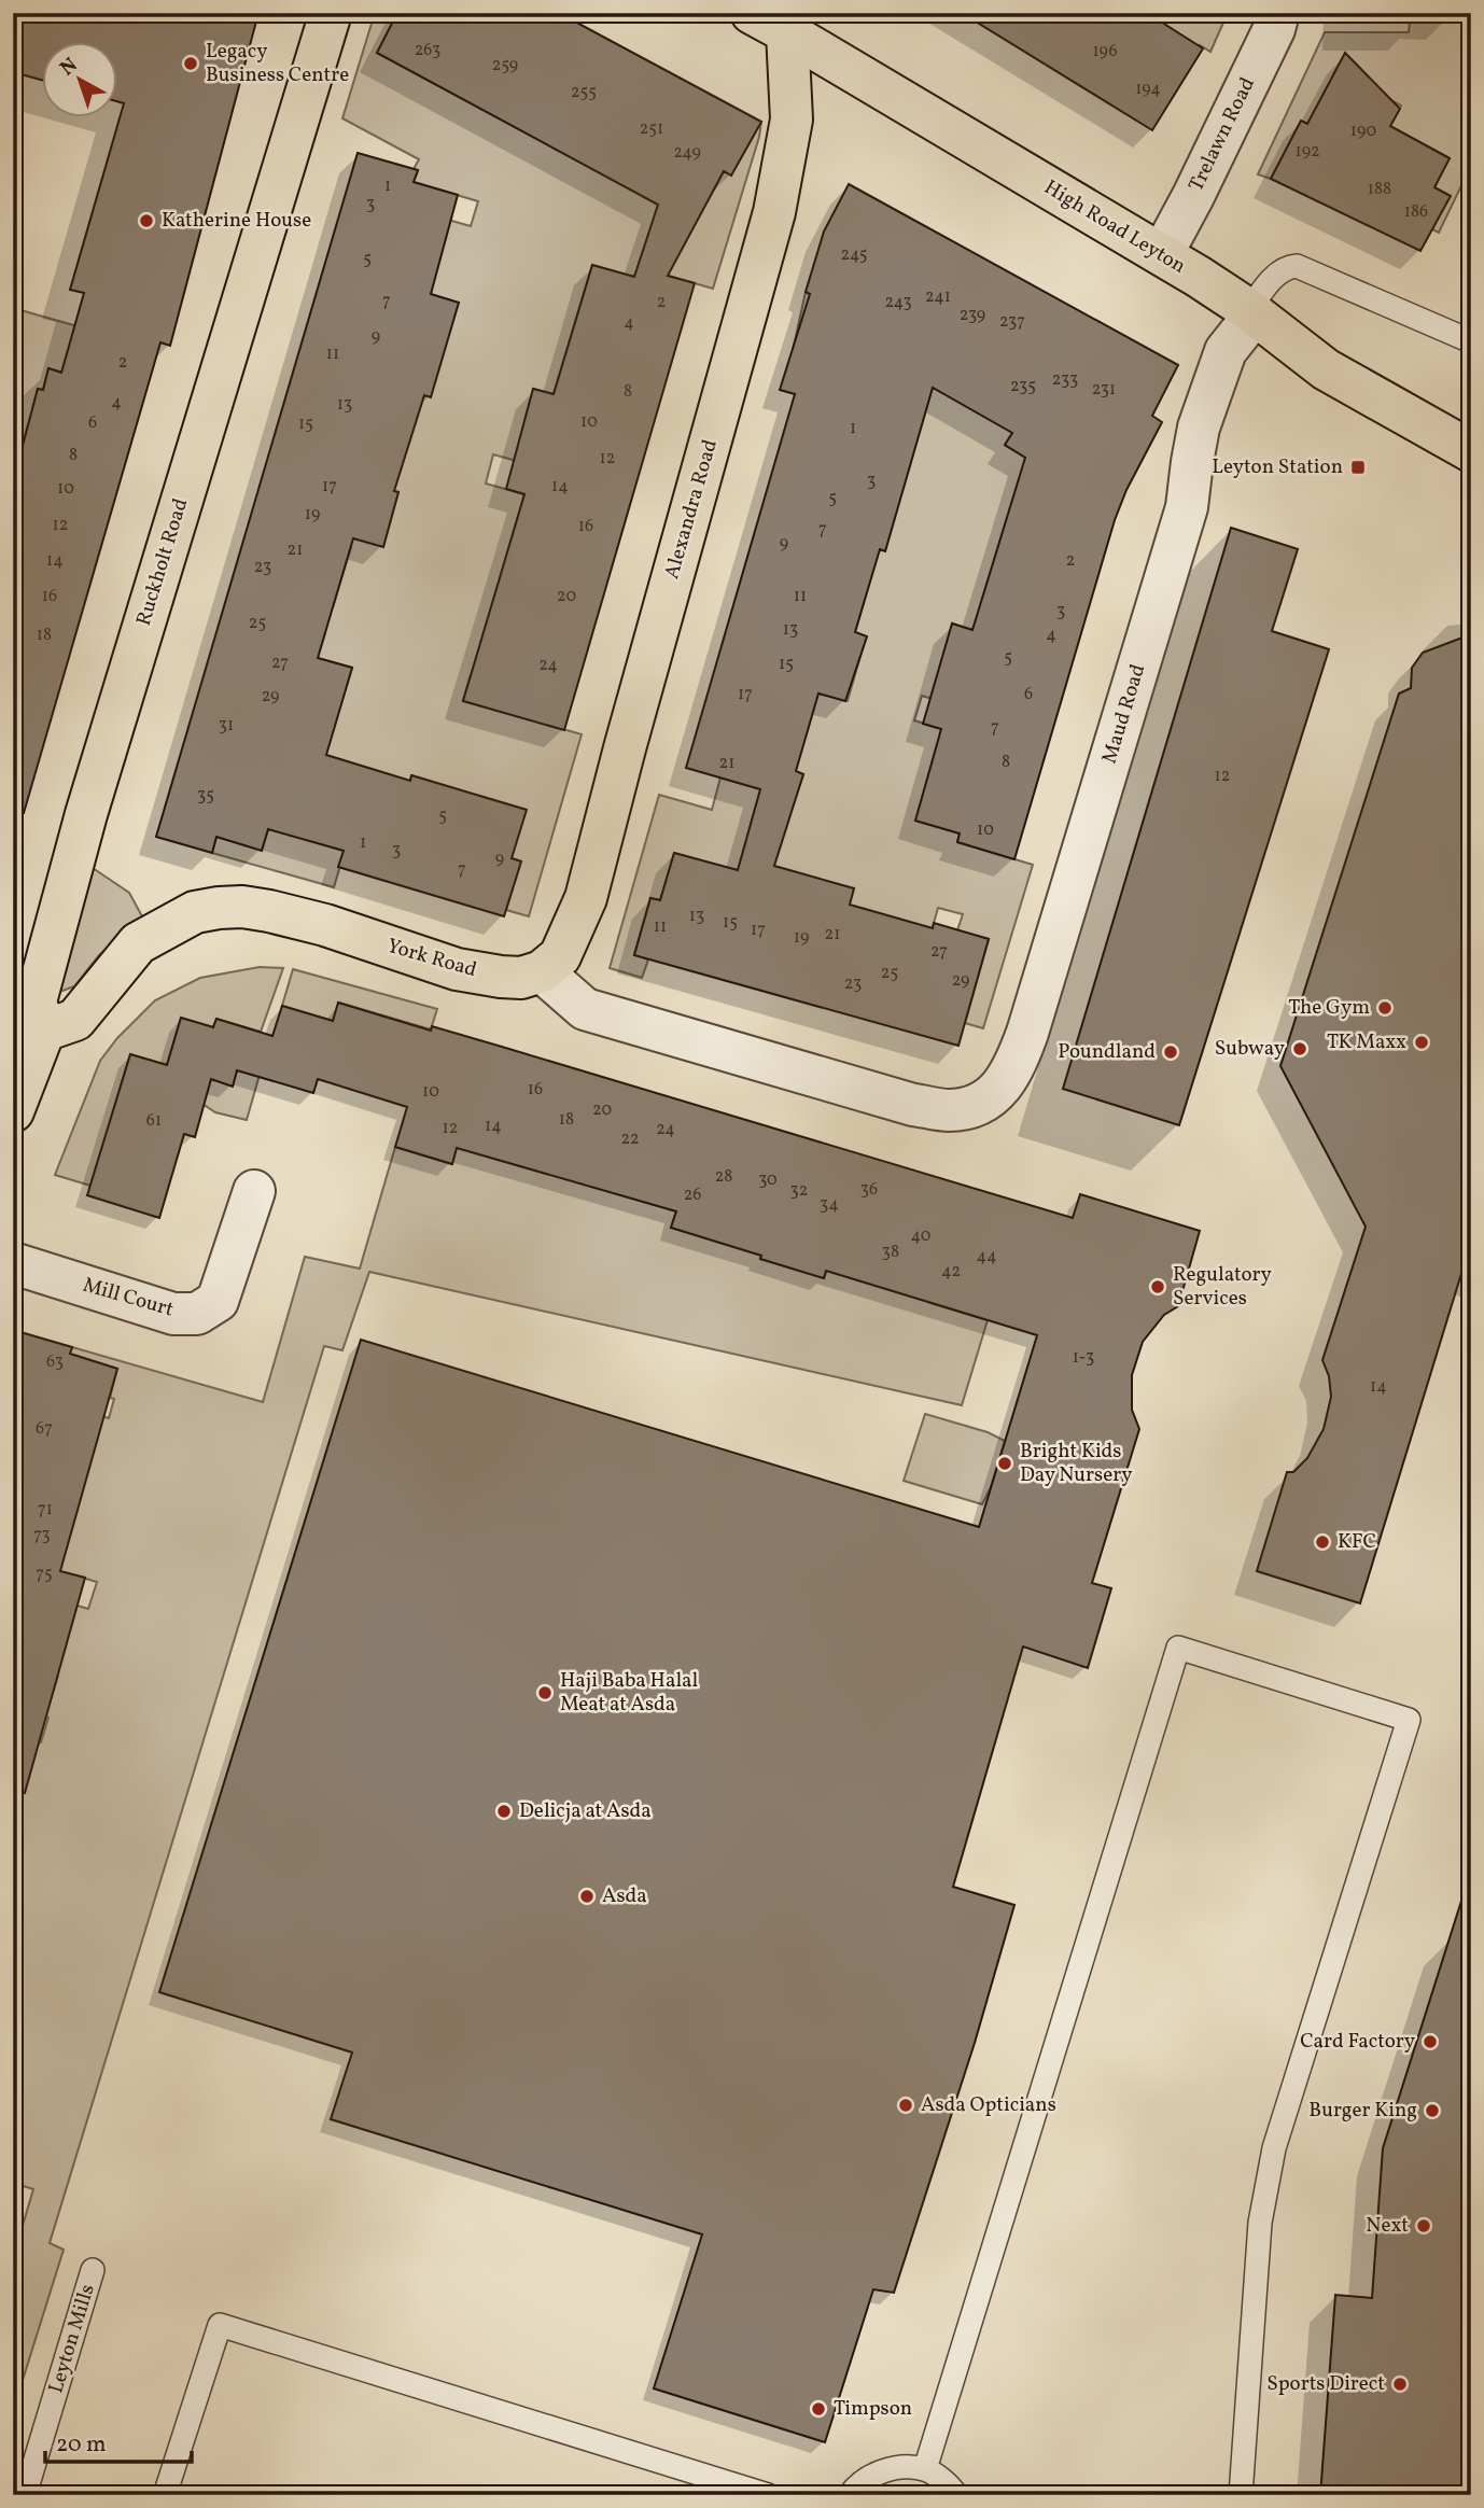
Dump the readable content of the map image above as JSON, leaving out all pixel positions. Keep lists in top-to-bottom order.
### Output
{
  "streets": {
    "main road": [
      "High Road Leyton",
      "Alexandra Road",
      "Ruckholt Road",
      "York Road"
    ],
    "street": ["Trelawn Road", "Maud Road", "Mill Court"],
    "lane": ["Leyton Mills"]
  },
  "crossings": [
    ["Trelawn Road", "High Road Leyton"],
    ["High Road Leyton", "Alexandra Road"],
    ["High Road Leyton", "Maud Road"],
    ["Alexandra Road", "Maud Road"],
    ["Alexandra Road", "York Road"],
    ["Ruckholt Road", "York Road"],
    ["Maud Road", "York Road"]
  ],
  "places": {
    "other": [
      "Legacy Business Centre",
      "Katherine House",
      "The Gym",
      "TK Maxx",
      "Subway",
      "Poundland",
      "Regulatory Services",
      "Bright Kids Day Nursery",
      "KFC",
      "Haji Baba Halal Meat at Asda",
      "Delicja at Asda",
      "Asda",
      "Card Factory",
      "Asda Opticians",
      "Burger King",
      "Next",
      "Sports Direct",
      "Timpson"
    ],
    "transit": ["Leyton Station"]
  },
  "house_numbers": [
    "263",
    "196",
    "259",
    "194",
    "255",
    "251",
    "190",
    "192",
    "249",
    "1",
    "188",
    "3",
    "186",
    "245",
    "5",
    "241",
    "7",
    "2",
    "243",
    "239",
    "237",
    "4",
    "9",
    "11",
    "2",
    "233",
    "235",
    "231",
    "8",
    "4",
    "13",
    "10",
    "6",
    "15",
    "1",
    "8",
    "12",
    "3",
    "17",
    "14",
    "10",
    "5",
    "19",
    "12",
    "16",
    "7",
    "9",
    "21",
    "14",
    "2",
    "23",
    "16",
    "20",
    "11",
    "3",
    "25",
    "13",
    "18",
    "4",
    "5",
    "27",
    "15",
    "24",
    "17",
    "6",
    "29",
    "31",
    "7",
    "8",
    "21",
    "12",
    "35",
    "5",
    "10",
    "1",
    "3",
    "9",
    "7",
    "13",
    "15",
    "11",
    "17",
    "21",
    "19",
    "27",
    "25",
    "29",
    "23",
    "16",
    "10",
    "20",
    "18",
    "61",
    "14",
    "12",
    "24",
    "22",
    "28",
    "30",
    "36",
    "32",
    "26",
    "34",
    "40",
    "38",
    "44",
    "42",
    "1-3",
    "63",
    "14",
    "67",
    "71",
    "73",
    "75"
  ],
  "scale_bar": "20 m",
  "north": "top left"
}
